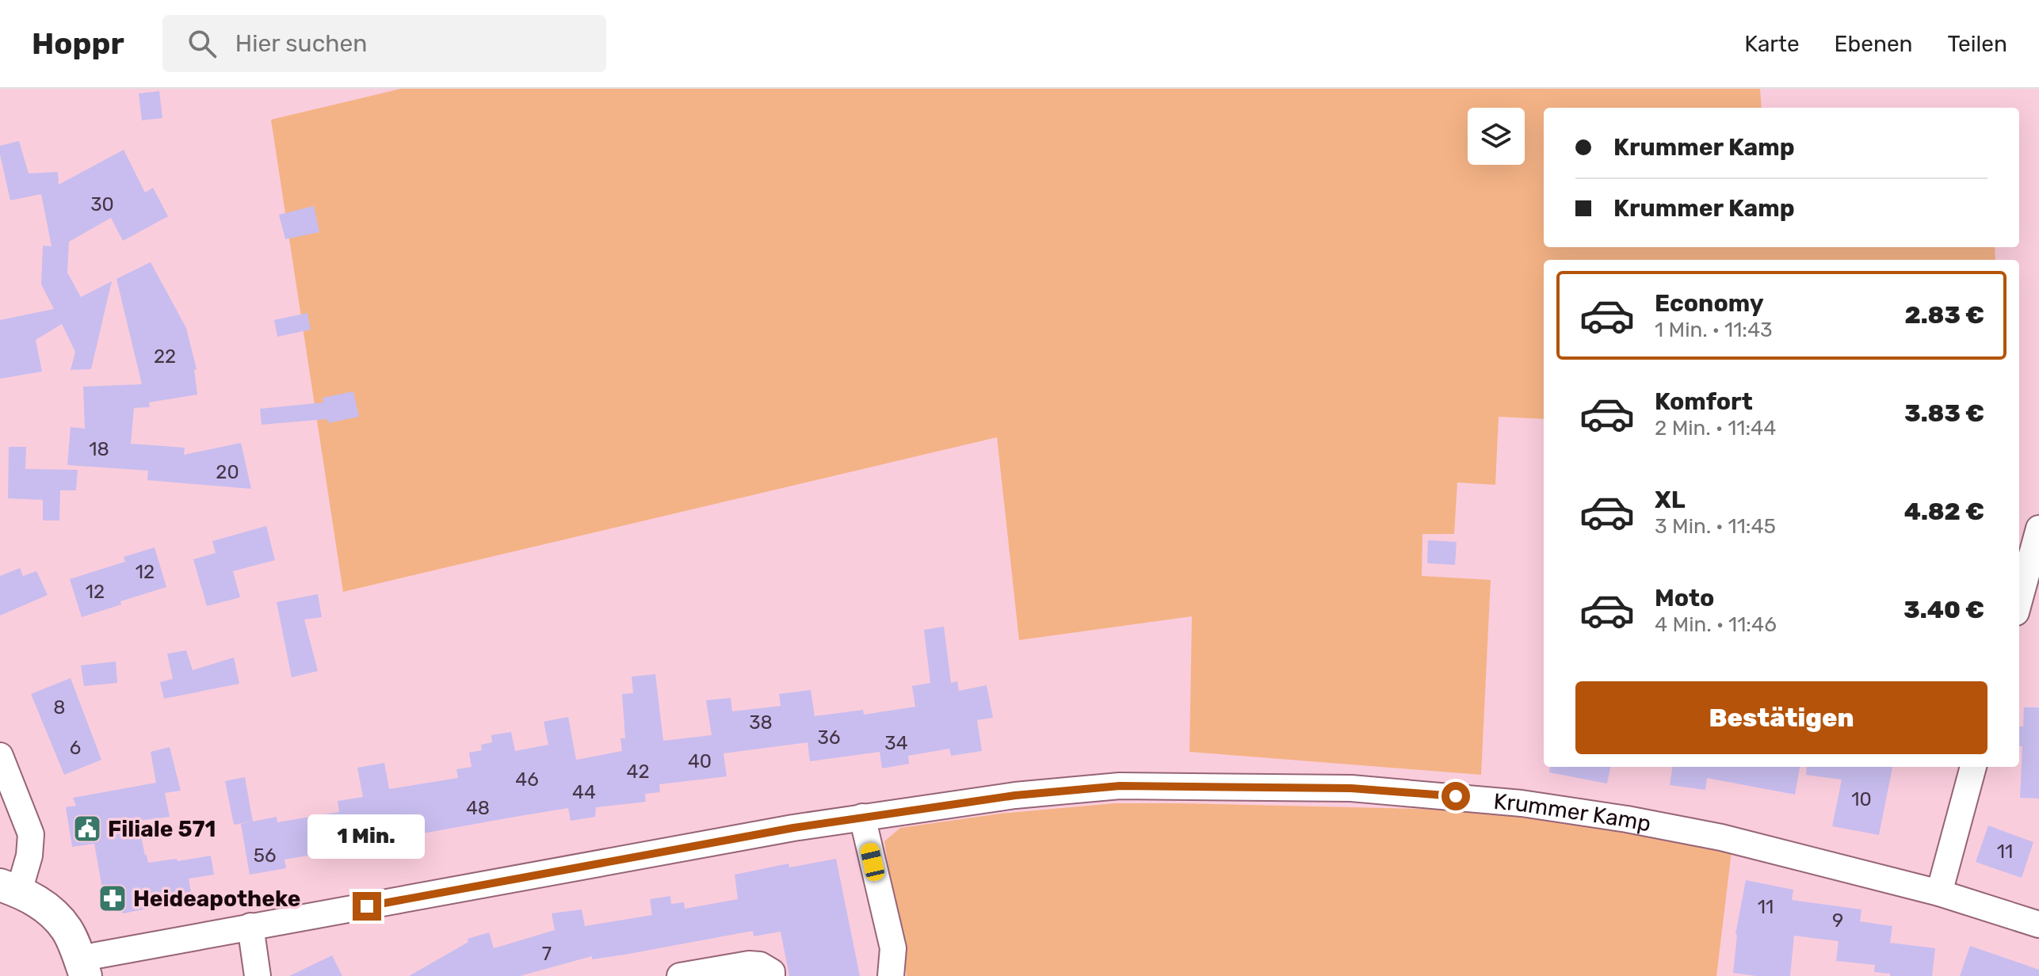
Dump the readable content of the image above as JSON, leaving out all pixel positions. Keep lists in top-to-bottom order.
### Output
{
  "streets": {
    "street": ["Krummer Kamp"]
  },
  "places": {
    "public building": ["Filiale 571"],
    "pharmacy": ["Heideapotheke"]
  },
  "house_numbers": [
    "30",
    "22",
    "18",
    "20",
    "12",
    "12",
    "8",
    "38",
    "36",
    "34",
    "6",
    "40",
    "42",
    "46",
    "44",
    "10",
    "48",
    "11",
    "56",
    "11",
    "9",
    "7"
  ],
  "page": {
    "header": "Hoppr",
    "search": "Hier suchen",
    "nav": ["Karte", "Ebenen", "Teilen"],
    "banner": ["Krummer Kamp", "Krummer Kamp"],
    "list": [
      {
        "name": "Economy",
        "note": "1 Min. · 11:43",
        "value": "2.83 €"
      },
      {
        "name": "Komfort",
        "note": "2 Min. · 11:44",
        "value": "3.83 €"
      },
      {
        "name": "XL",
        "note": "3 Min. · 11:45",
        "value": "4.82 €"
      },
      {
        "name": "Moto",
        "note": "4 Min. · 11:46",
        "value": "3.40 €"
      }
    ],
    "buttons": "Bestätigen",
    "bubble": "1 Min."
  }
}
